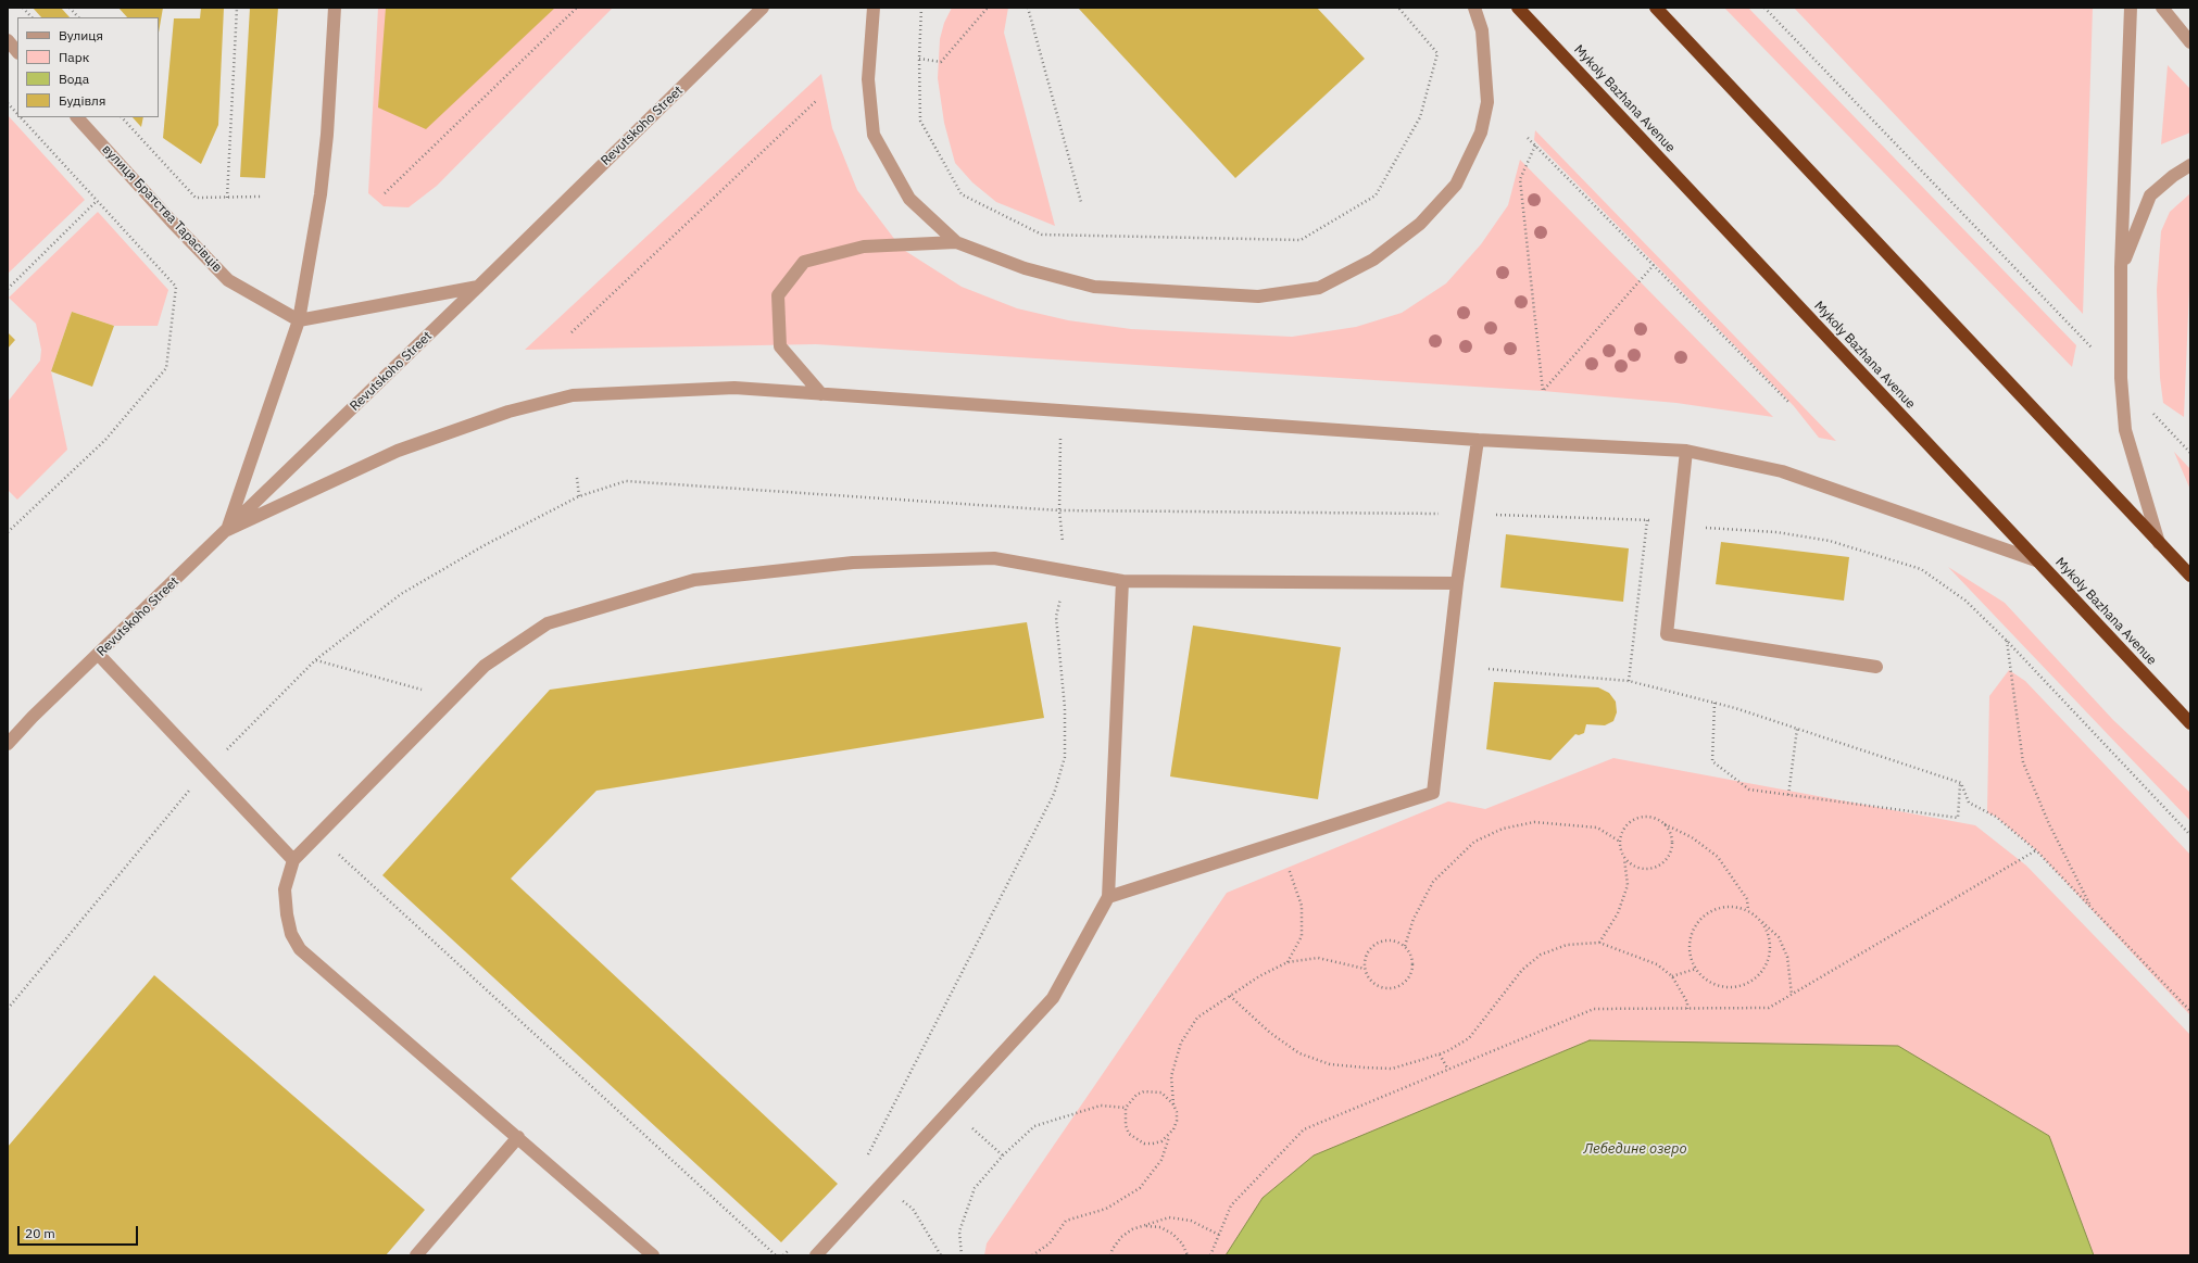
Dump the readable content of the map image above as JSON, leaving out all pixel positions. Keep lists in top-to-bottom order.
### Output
{
  "streets": {
    "highway": ["Mykoly Bazhana Avenue"],
    "street": ["Revutskoho Street", "вулиця Братства Тарасівців"]
  },
  "water": ["Лебедине озеро"],
  "legend": [
    "Вулиця",
    "Парк",
    "Вода",
    "Будівля"
  ],
  "scale_bar": "20 m"
}
